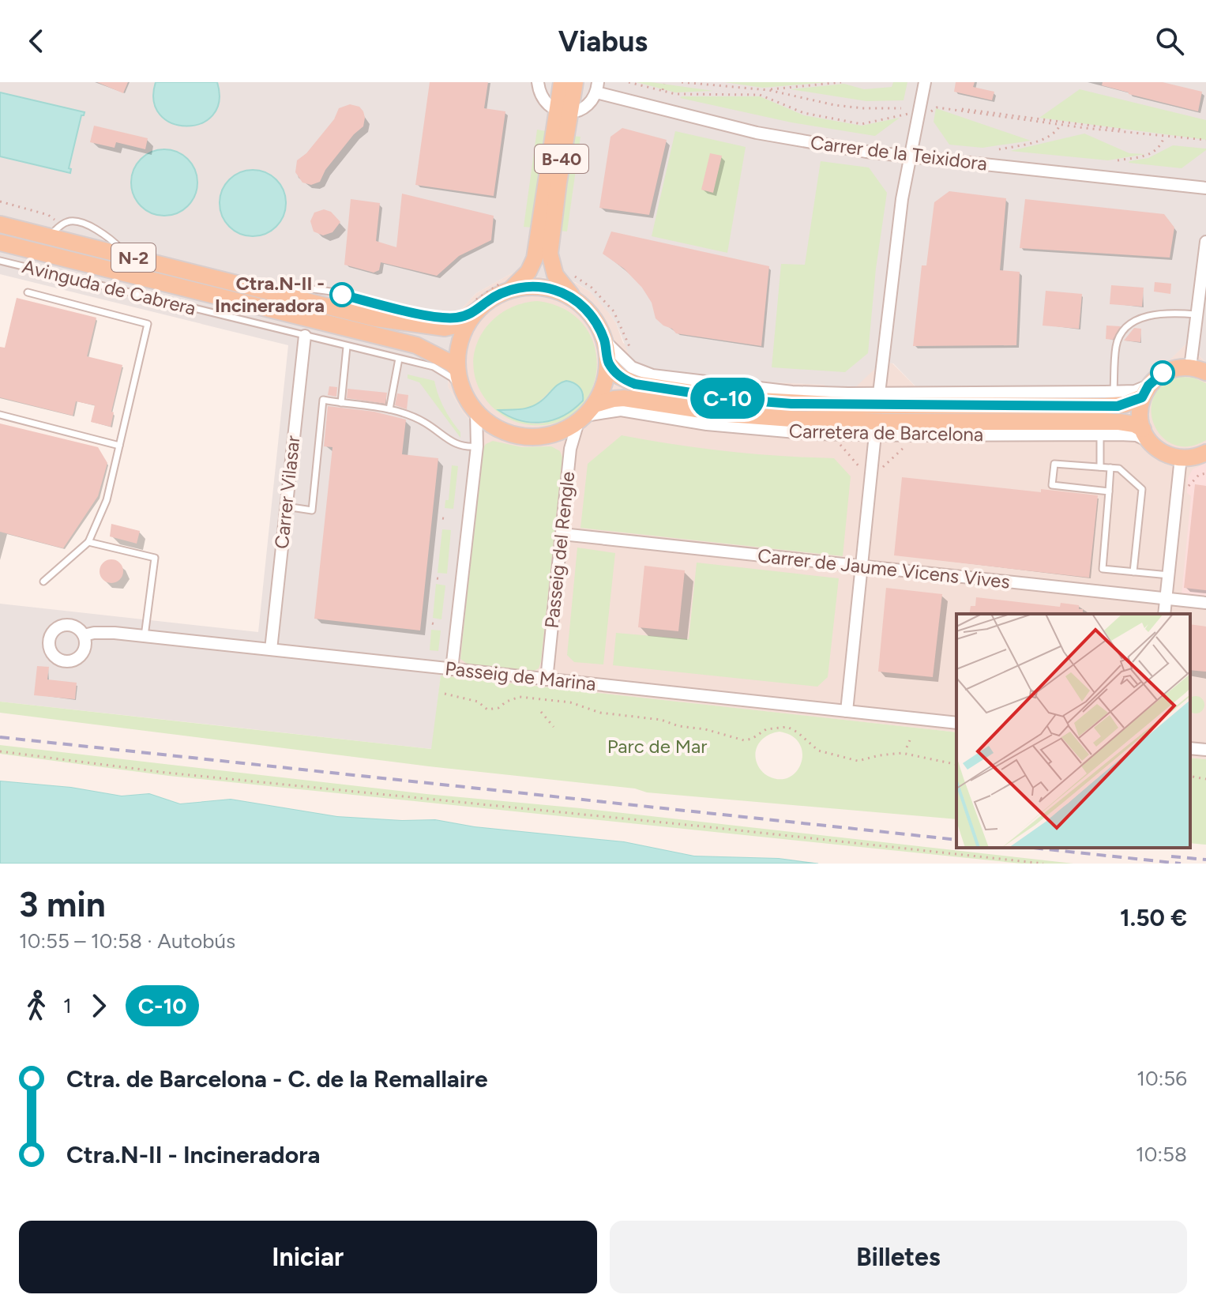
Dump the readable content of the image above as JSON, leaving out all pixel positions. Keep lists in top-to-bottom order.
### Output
{
  "streets": {
    "main road": ["B-40", "N-2"],
    "street": [
      "Carrer de la Teixidora",
      "Carretera de Barcelona",
      "Carrer Vilasar",
      "Passeig del Rengle",
      "Carrer de Jaume Vicens Vives",
      "Passeig de Marina"
    ],
    "lane": ["Avinguda de Cabrera"]
  },
  "crossings": [
    ["B-40", "N-2"],
    ["B-40", "Avinguda de Cabrera"],
    ["B-40", "Carretera de Barcelona"],
    ["B-40", "Passeig del Rengle"],
    ["N-2", "Avinguda de Cabrera"],
    ["N-2", "Carretera de Barcelona"],
    ["N-2", "Passeig del Rengle"],
    ["Avinguda de Cabrera", "Carretera de Barcelona"],
    ["Avinguda de Cabrera", "Carrer Vilasar"],
    ["Avinguda de Cabrera", "Passeig del Rengle"],
    ["Carretera de Barcelona", "Passeig del Rengle"],
    ["Carrer Vilasar", "Passeig de Marina"],
    ["Passeig del Rengle", "Carrer de Jaume Vicens Vives"],
    ["Passeig del Rengle", "Passeig de Marina"]
  ],
  "parks": ["Parc de Mar"],
  "places": ["Ctra.N-II - Incineradora"],
  "lines": ["bus line C-10"],
  "page": {
    "header": "Viabus",
    "on_map": "C-10",
    "heading": ["3 min", "10:55 – 10:58 · Autobús", "1.50 €"],
    "legs": ["1", "C-10"],
    "list": [
      {
        "name": "Ctra. de Barcelona - C. de la Remallaire",
        "value": "10:56"
      },
      {
        "name": "Ctra.N-II - Incineradora",
        "value": "10:58"
      }
    ],
    "buttons": ["Iniciar", "Billetes"]
  }
}
